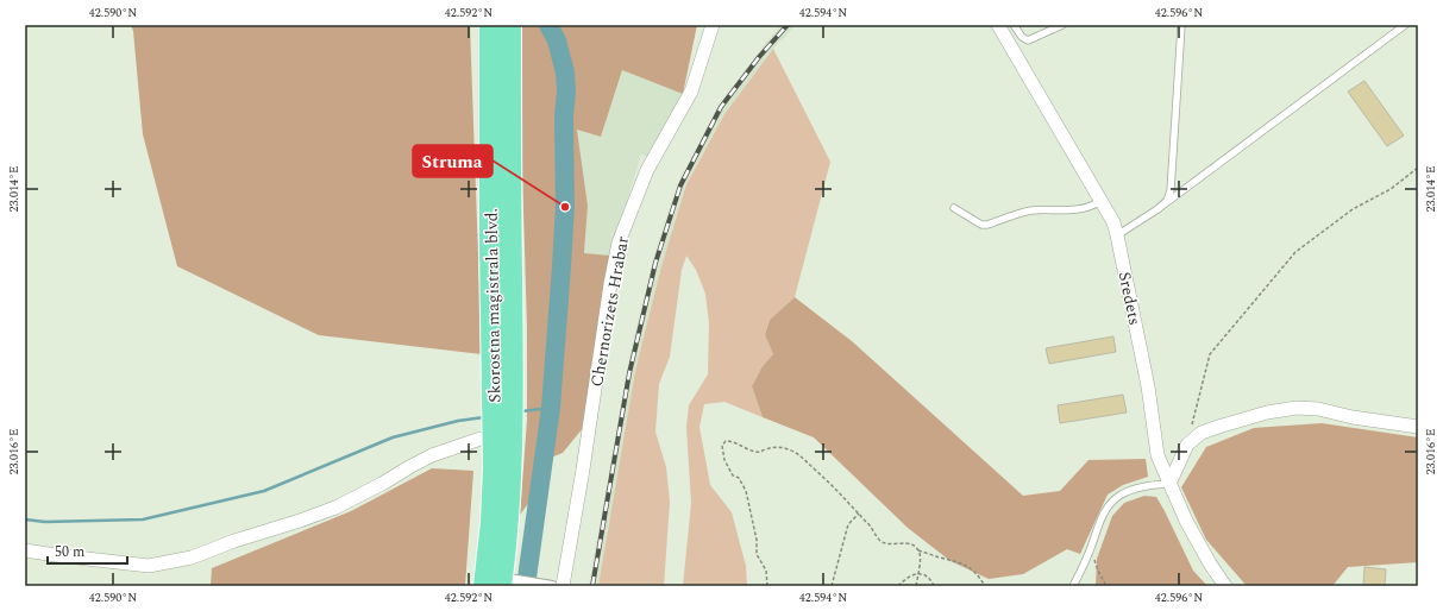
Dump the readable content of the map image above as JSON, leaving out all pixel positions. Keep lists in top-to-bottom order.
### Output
{
  "streets": {
    "highway": ["Skorostna magistrala blvd."],
    "street": ["Sredets", "Chernorizets Hrabar"]
  },
  "places": ["Struma"],
  "scale_bar": "50 m",
  "coordinates": [
    "42.590°N",
    "42.592°N",
    "42.594°N",
    "42.596°N",
    "23.014°E",
    "23.016°E"
  ]
}
